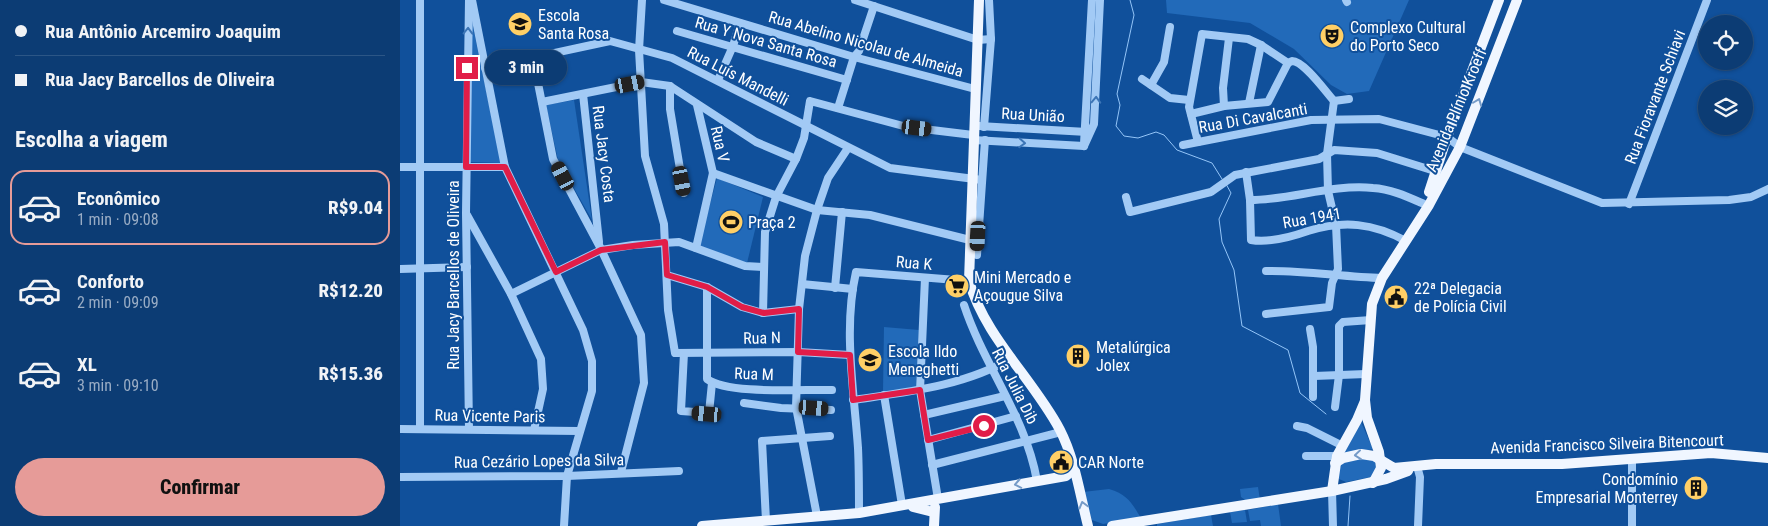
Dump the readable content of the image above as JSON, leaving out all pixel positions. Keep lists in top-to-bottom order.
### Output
{
  "streets": {
    "main road": ["Avenida Plínio Kroeff", "Avenida Francisco Silveira Bitencourt"],
    "street": [
      "Rua Y Nova Santa Rosa",
      "Rua Abelino Nicolau de Almeida",
      "Rua Luís Mandelli",
      "Rua Fioravante Schiavi",
      "Rua União",
      "Rua Di Cavalcanti",
      "Rua V",
      "Rua Jacy Costa",
      "Rua 1941",
      "Rua K",
      "Rua Jacy Barcellos de Oliveira",
      "Rua N",
      "Rua M",
      "Rua Julia Dib",
      "Rua Vicente Paris",
      "Rua Cezário Lopes da Silva"
    ]
  },
  "crossings": [
    ["Avenida Plínio Kroeff", "Rua Di Cavalcanti"],
    ["Avenida Plínio Kroeff", "Rua 1941"],
    ["Avenida Plínio Kroeff", "Avenida Francisco Silveira Bitencourt"],
    ["Rua Jacy Barcellos de Oliveira", "Rua Vicente Paris"],
    ["Rua N", "Rua M"]
  ],
  "places": {
    "school or university": ["Escola Santa Rosa", "Escola Ildo Meneghetti"],
    "theatre": ["Complexo Cultural do Porto Seco"],
    "sports": ["Praça 2"],
    "supermarket": ["Mini Mercado e Açougue Silva"],
    "public building": ["22ª Delegacia de Polícia Civil", "CAR Norte"],
    "building": ["Metalúrgica Jolex", "Condomínio Empresarial Monterrey"]
  },
  "page": {
    "banner": ["Rua Antônio Arcemiro Joaquim", "Rua Jacy Barcellos de Oliveira"],
    "bubble": "3 min",
    "heading": "Escolha a viagem",
    "list": [
      {
        "name": "Econômico",
        "note": "1 min · 09:08",
        "value": "R$9.04"
      },
      {
        "name": "Conforto",
        "note": "2 min · 09:09",
        "value": "R$12.20"
      },
      {
        "name": "XL",
        "note": "3 min · 09:10",
        "value": "R$15.36"
      }
    ],
    "buttons": "Confirmar"
  }
}
